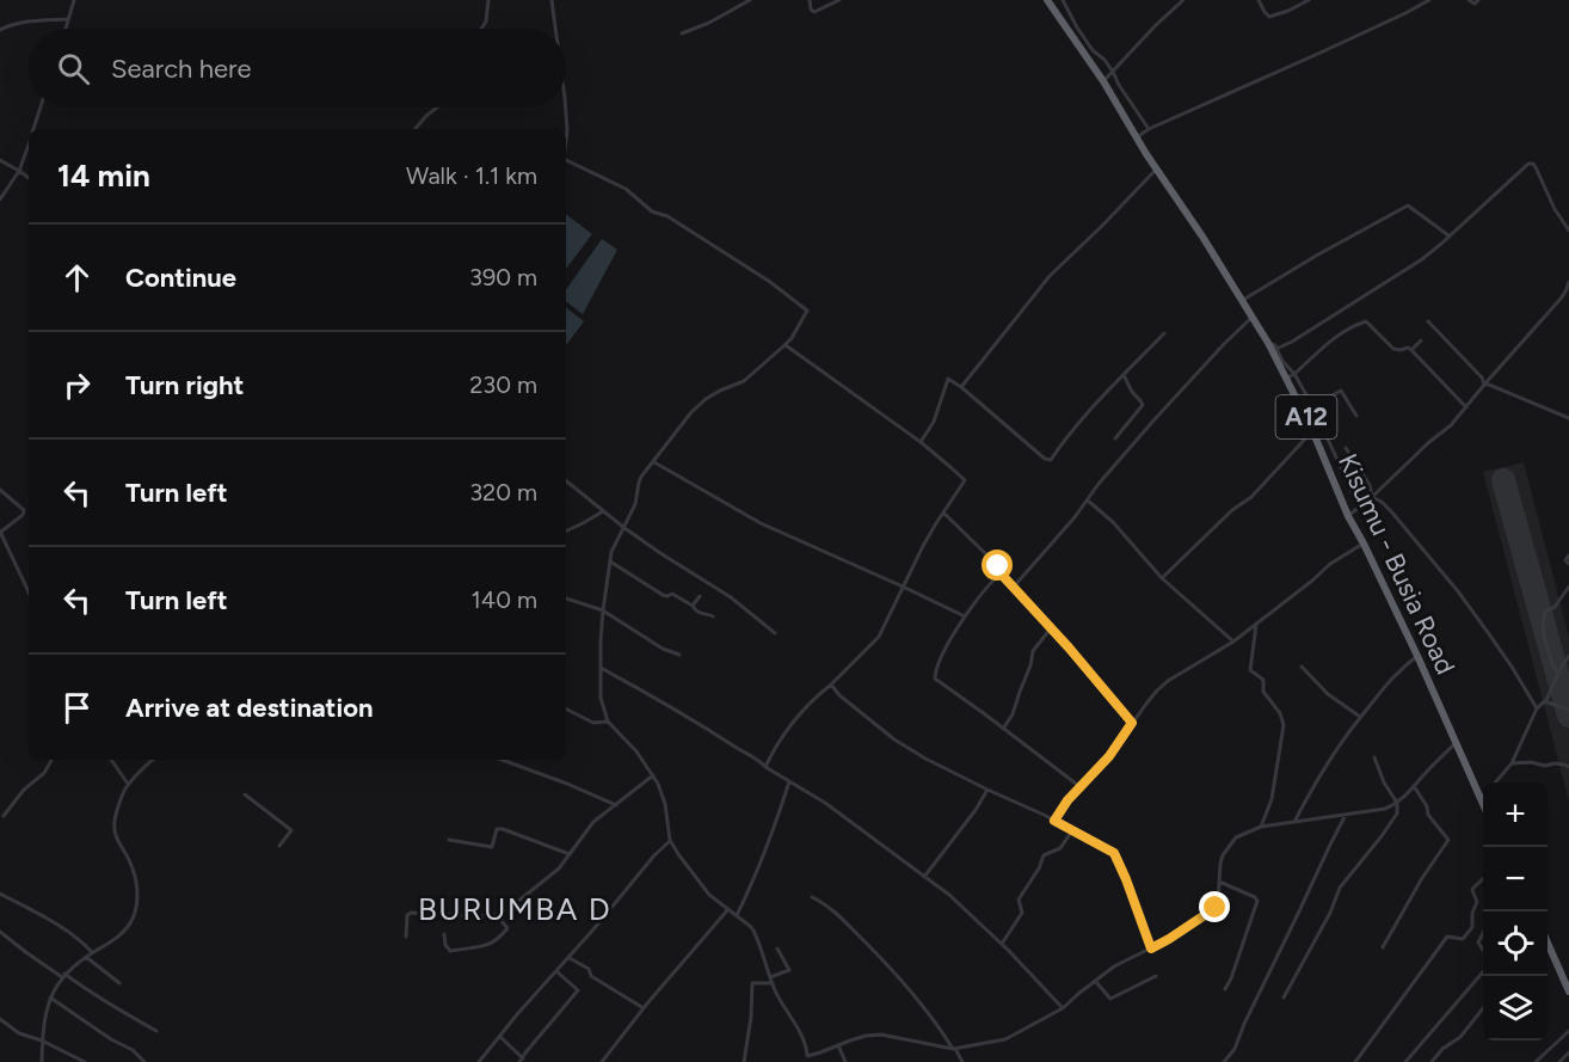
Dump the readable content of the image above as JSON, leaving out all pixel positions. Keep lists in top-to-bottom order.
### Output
{
  "streets": {
    "highway": ["A12", "Kisumu - Busia Road"]
  },
  "districts": ["BURUMBA D"],
  "page": {
    "search": "Search here",
    "heading": ["14 min", "Walk · 1.1 km"],
    "list": [
      ["Continue", "390 m"],
      ["Turn right", "230 m"],
      ["Turn left", "320 m"],
      ["Turn left", "140 m"],
      "Arrive at destination"
    ],
    "map_buttons": ["+", "−"]
  }
}
